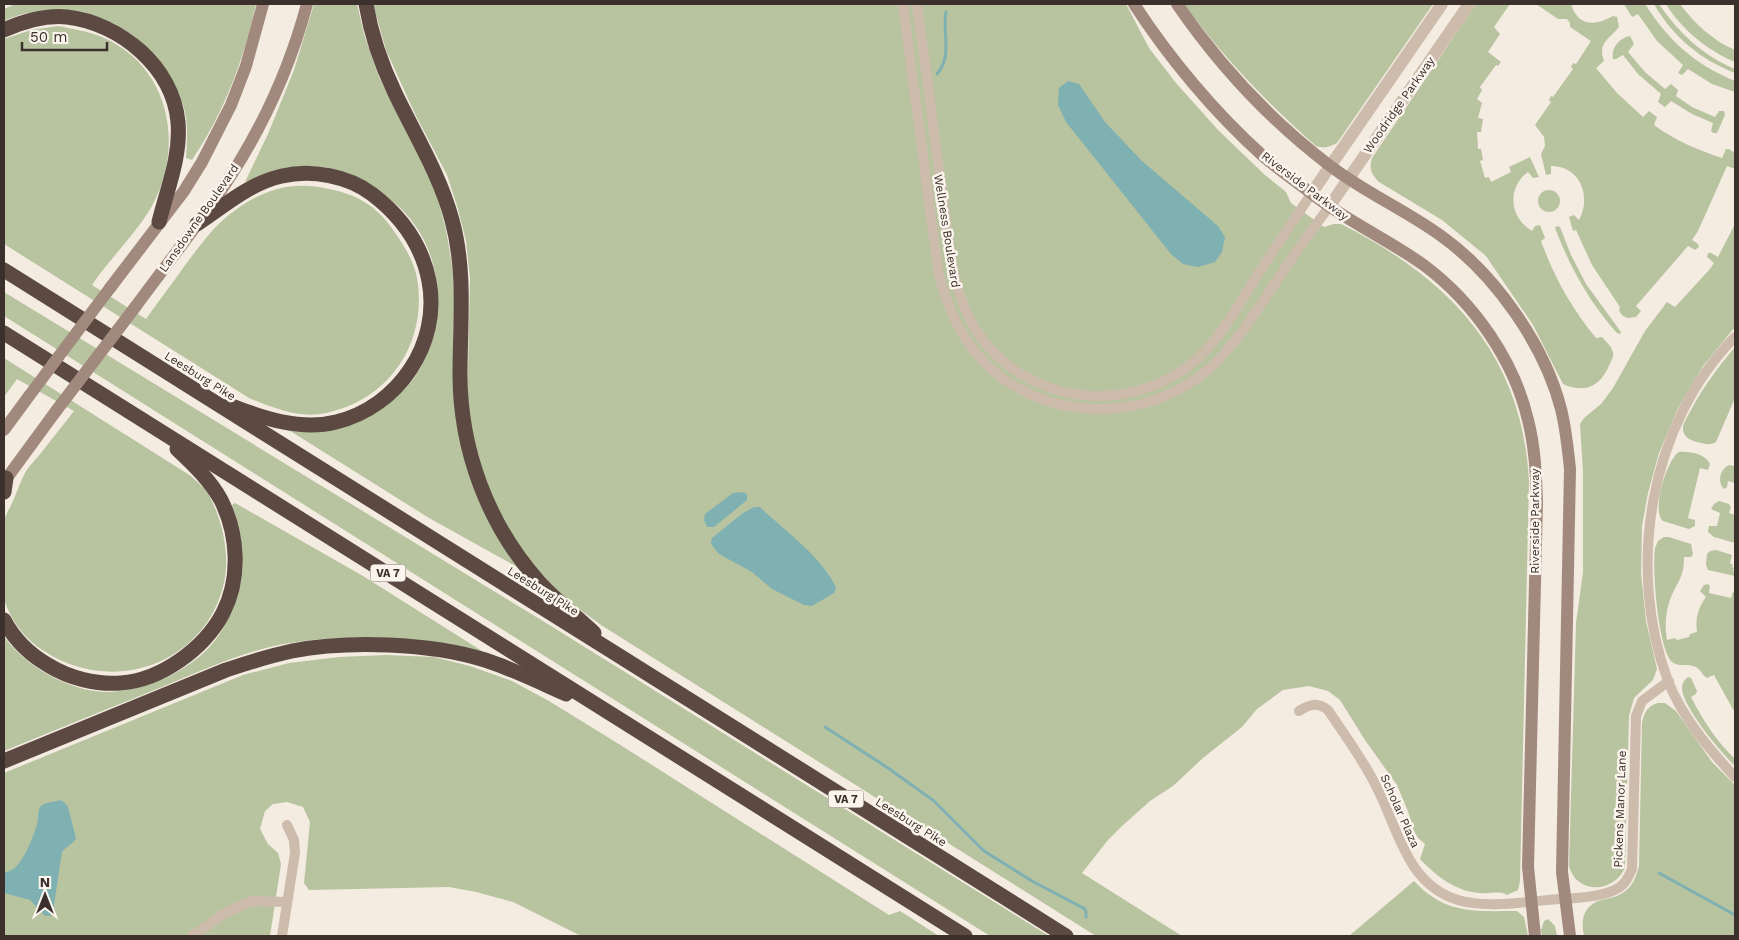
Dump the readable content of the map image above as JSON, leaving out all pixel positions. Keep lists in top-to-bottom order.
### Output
{
  "streets": {
    "highway": ["Leesburg Pike", "VA 7"],
    "main road": ["Riverside Parkway", "Lansdowne Boulevard"],
    "street": [
      "Woodridge Parkway",
      "Wellness Boulevard",
      "Pickens Manor Lane",
      "Scholar Plaza"
    ]
  },
  "crossings": [
    ["Woodridge Parkway", "Riverside Parkway"],
    ["Woodridge Parkway", "Wellness Boulevard"],
    ["Riverside Parkway", "Wellness Boulevard"],
    ["Riverside Parkway", "Pickens Manor Lane"],
    ["Riverside Parkway", "Scholar Plaza"],
    ["Pickens Manor Lane", "Scholar Plaza"]
  ],
  "scale_bar": "50 m",
  "north": "top"
}
